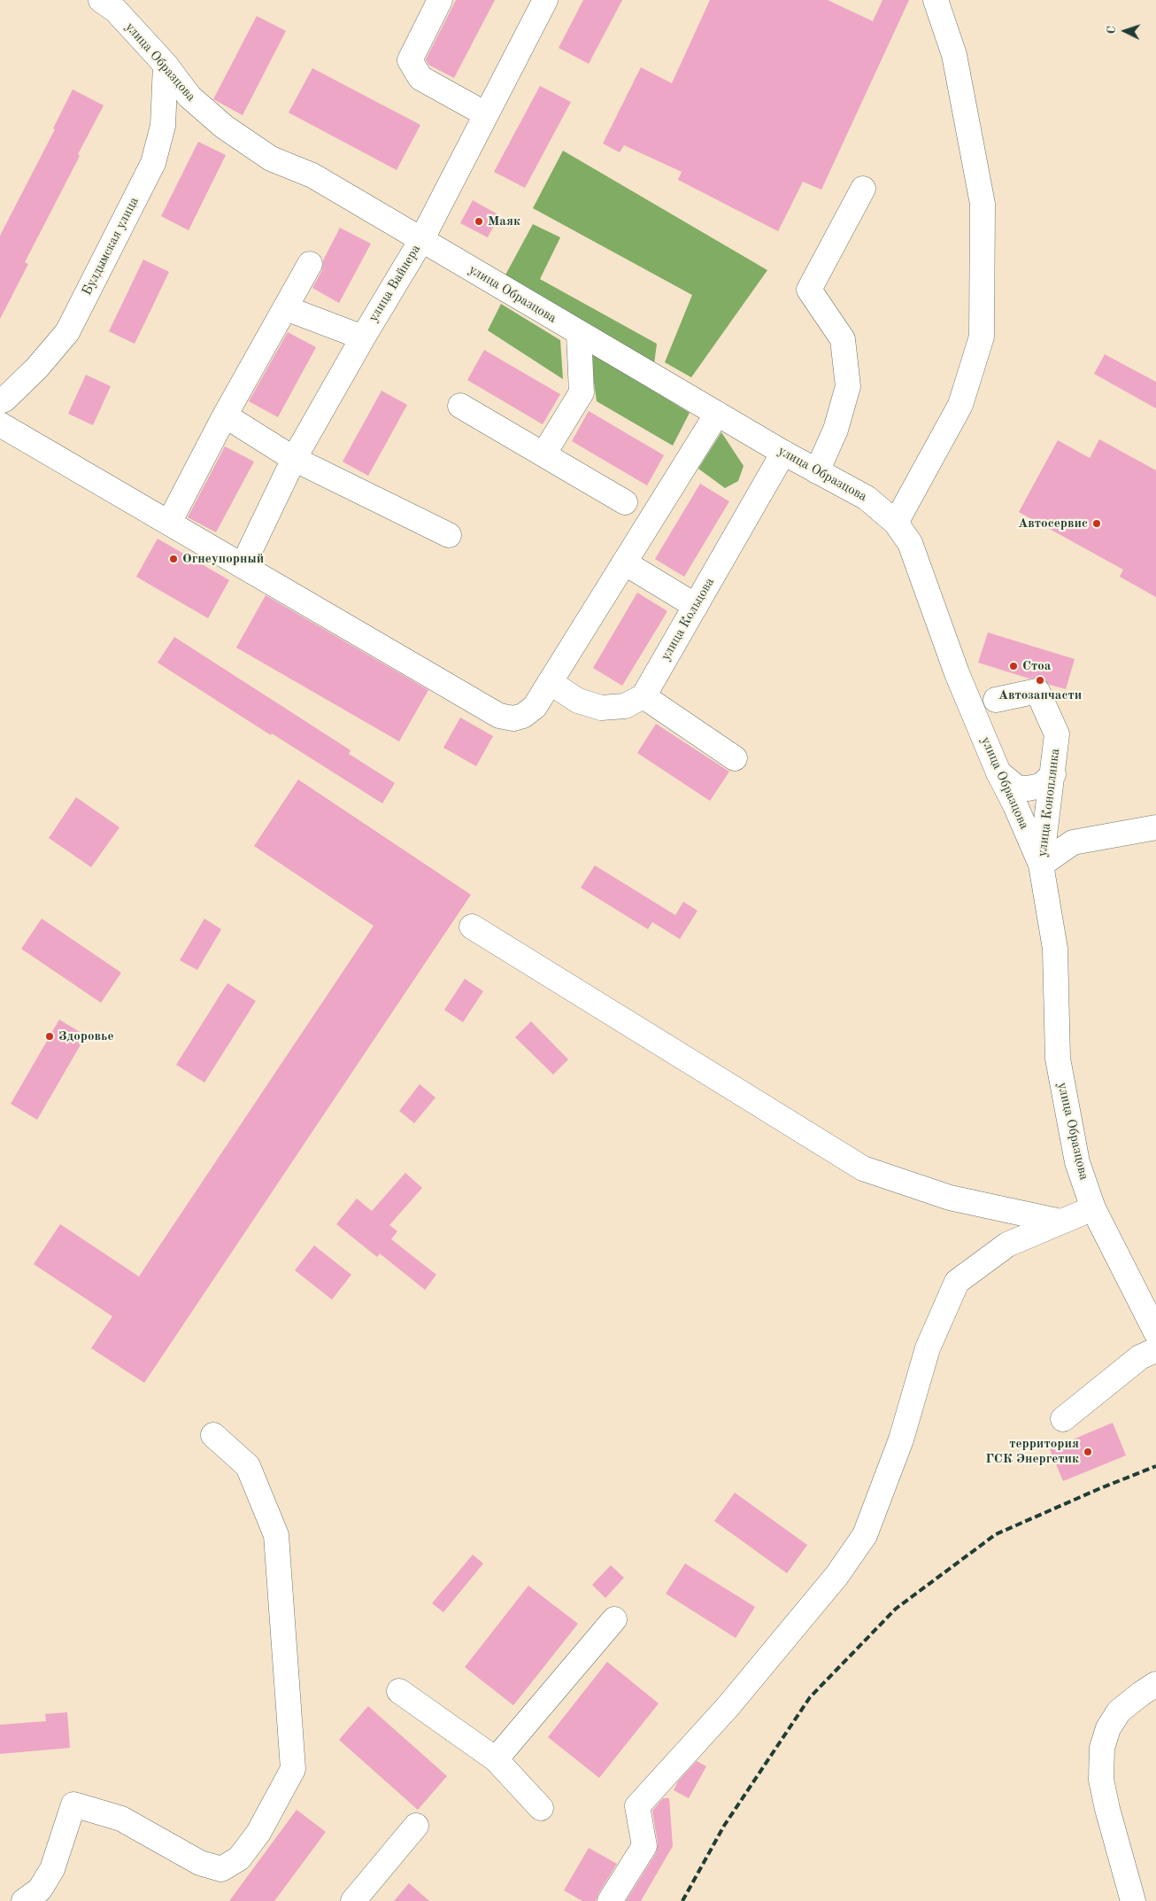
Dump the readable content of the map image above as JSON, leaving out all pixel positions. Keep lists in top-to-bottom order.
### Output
{
  "streets": {
    "street": [
      "улица Образцова",
      "Булдымская улица",
      "улица Вайнера",
      "улица Кольцова",
      "улица Коноплянка"
    ]
  },
  "crossings": [
    ["улица Образцова", "Булдымская улица"],
    ["улица Образцова", "улица Вайнера"],
    ["улица Образцова", "улица Кольцова"],
    ["улица Образцова", "улица Коноплянка"]
  ],
  "places": [
    "Маяк",
    "Автосервис",
    "Огнеупорный",
    "Стоа",
    "Автозапчасти",
    "Здоровье",
    "территория ГСК Энергетик"
  ],
  "north": "left"
}
